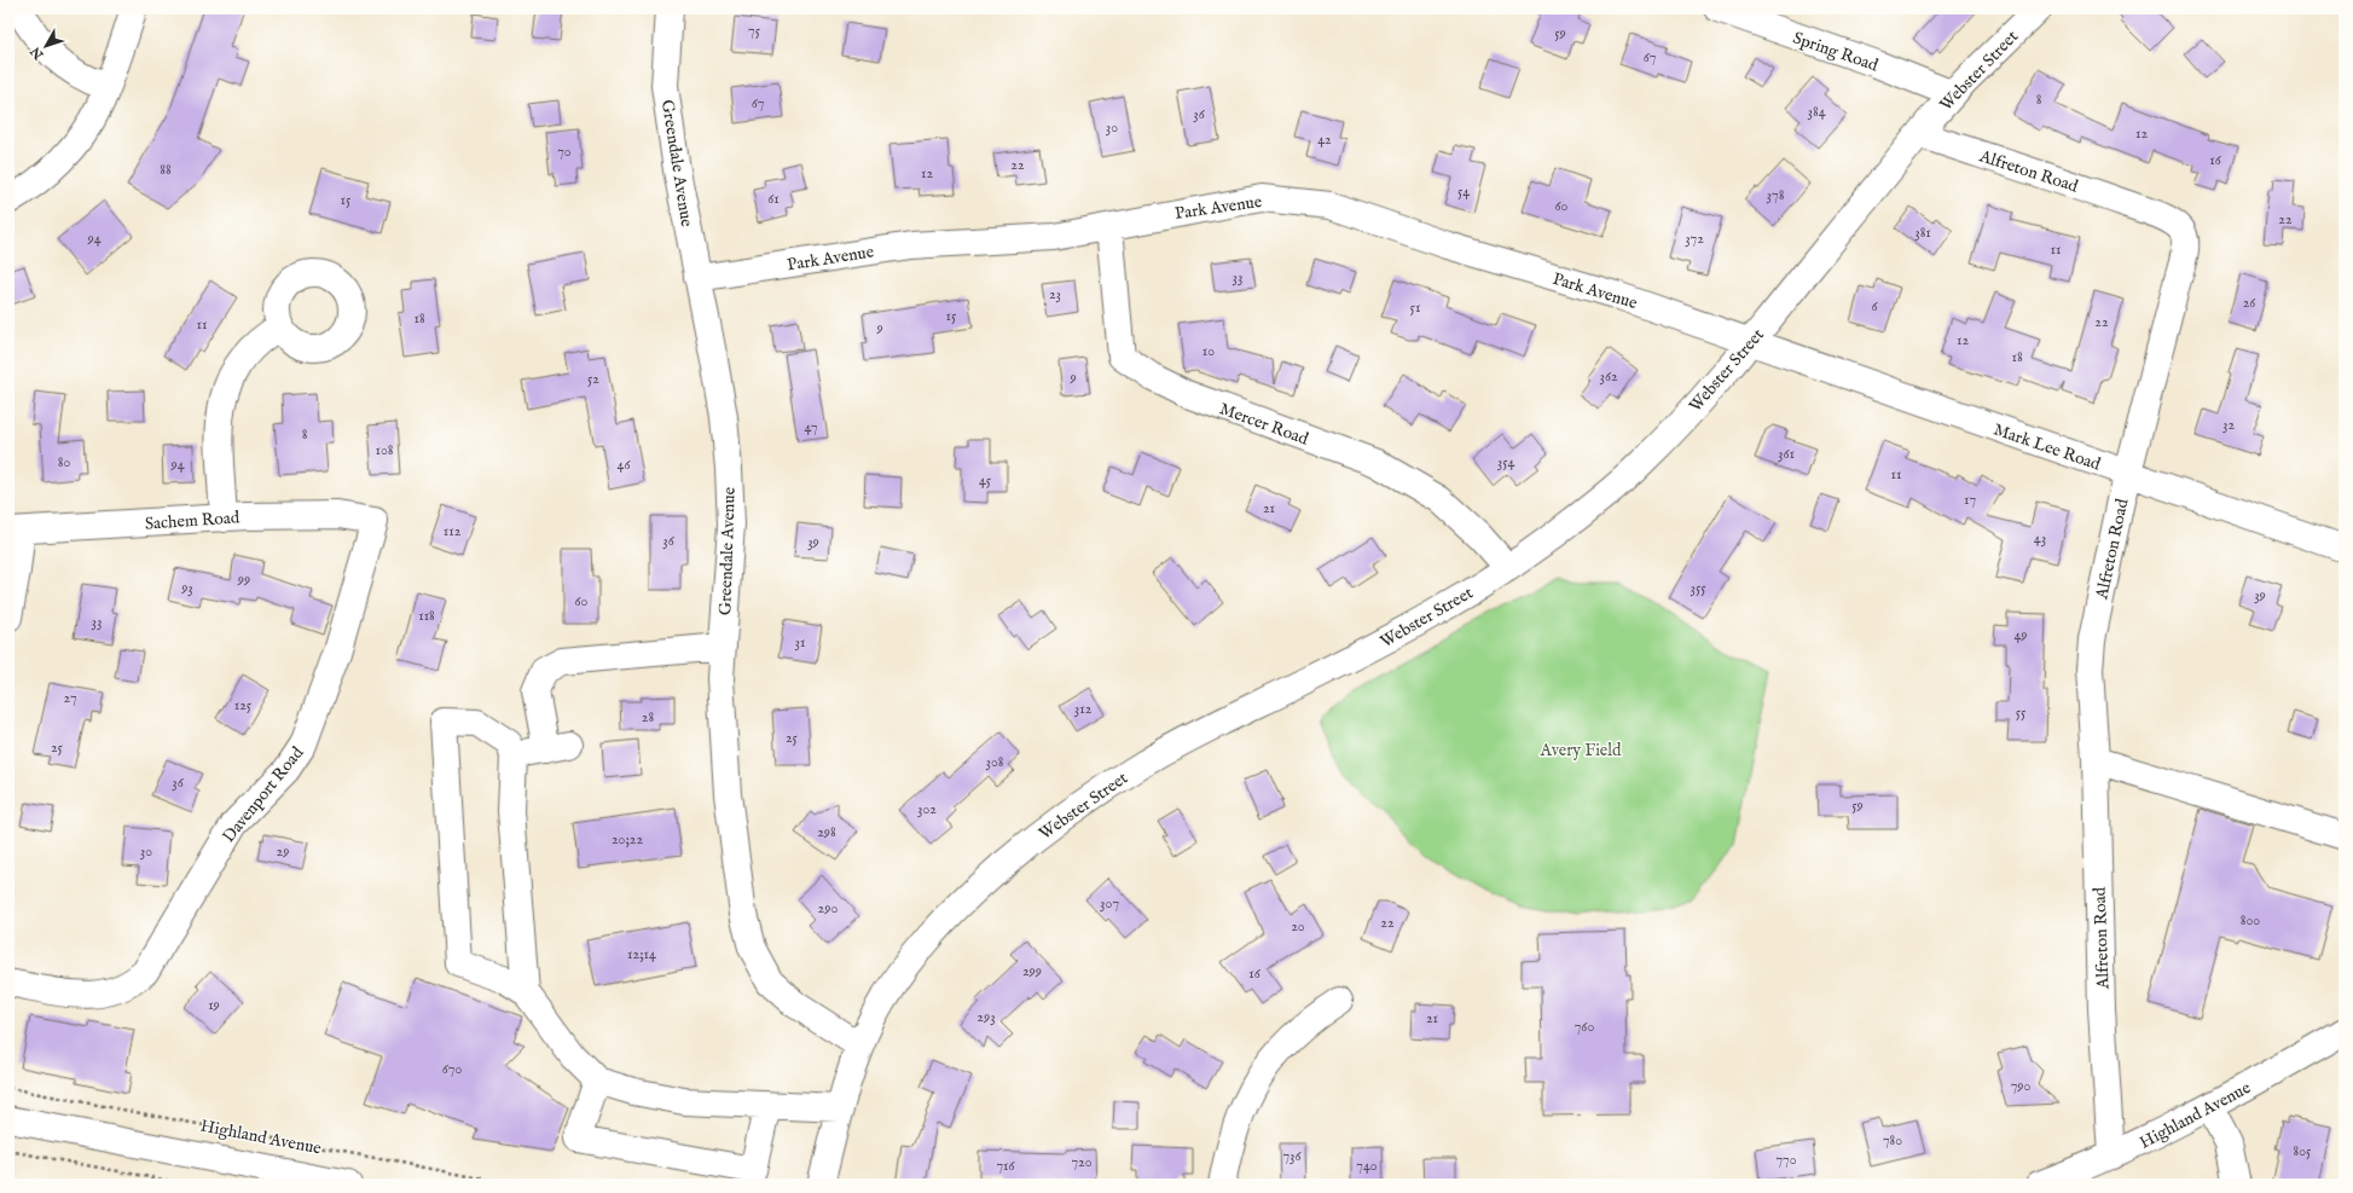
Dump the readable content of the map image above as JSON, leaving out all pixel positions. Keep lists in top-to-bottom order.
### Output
{
  "streets": {
    "street": [
      "Spring Road",
      "Webster Street",
      "Greendale Avenue",
      "Alfreton Road",
      "Park Avenue",
      "Mercer Road",
      "Mark Lee Road",
      "Sachem Road",
      "Davenport Road",
      "Highland Avenue"
    ]
  },
  "crossings": [
    ["Spring Road", "Webster Street"],
    ["Webster Street", "Greendale Avenue"],
    ["Webster Street", "Alfreton Road"],
    ["Webster Street", "Park Avenue"],
    ["Webster Street", "Mercer Road"],
    ["Webster Street", "Mark Lee Road"],
    ["Greendale Avenue", "Park Avenue"],
    ["Alfreton Road", "Mark Lee Road"],
    ["Alfreton Road", "Highland Avenue"],
    ["Park Avenue", "Mercer Road"],
    ["Park Avenue", "Mark Lee Road"],
    ["Sachem Road", "Davenport Road"]
  ],
  "parks": ["Avery Field"],
  "house_numbers": [
    "75",
    "59",
    "67",
    "8",
    "67",
    "384",
    "36",
    "30",
    "12",
    "42",
    "70",
    "16",
    "22",
    "88",
    "12",
    "54",
    "378",
    "61",
    "15",
    "60",
    "22",
    "381",
    "94",
    "372",
    "11",
    "33",
    "23",
    "26",
    "6",
    "51",
    "15",
    "18",
    "22",
    "11",
    "9",
    "12",
    "10",
    "18",
    "362",
    "9",
    "52",
    "32",
    "47",
    "8",
    "108",
    "361",
    "80",
    "354",
    "94",
    "46",
    "11",
    "45",
    "17",
    "21",
    "112",
    "43",
    "36",
    "39",
    "99",
    "93",
    "355",
    "39",
    "60",
    "118",
    "33",
    "49",
    "31",
    "27",
    "125",
    "312",
    "55",
    "28",
    "25",
    "25",
    "308",
    "36",
    "59",
    "302",
    "298",
    "20;22",
    "30",
    "29",
    "307",
    "290",
    "800",
    "22",
    "20",
    "12;14",
    "299",
    "16",
    "19",
    "293",
    "21",
    "760",
    "670",
    "790",
    "780",
    "805",
    "736",
    "770",
    "720",
    "716",
    "740"
  ],
  "north": "bottom left"
}
